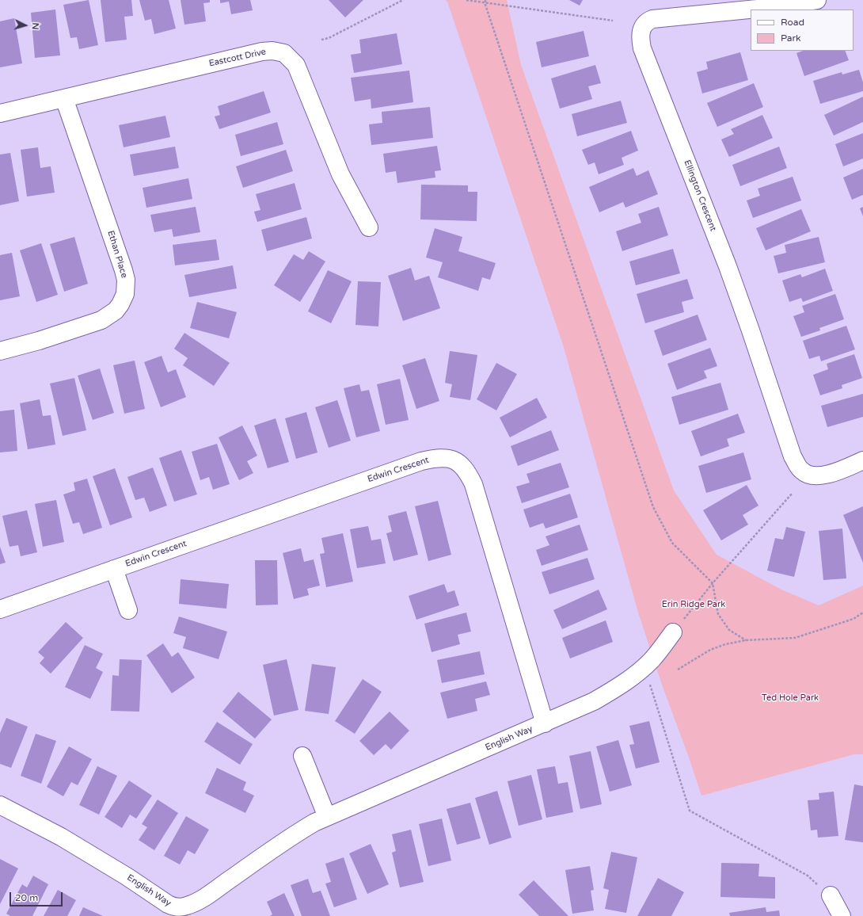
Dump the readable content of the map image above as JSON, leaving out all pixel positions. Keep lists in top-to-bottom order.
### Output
{
  "streets": {
    "street": [
      "Eastcott Drive",
      "Ellington Crescent",
      "Ethan Place",
      "Edwin Crescent",
      "English Way"
    ]
  },
  "crossings": [
    ["Eastcott Drive", "Ethan Place"],
    ["Edwin Crescent", "English Way"]
  ],
  "parks": ["Erin Ridge Park", "Ted Hole Park"],
  "legend": ["Road", "Park"],
  "scale_bar": "20 m",
  "north": "right"
}
